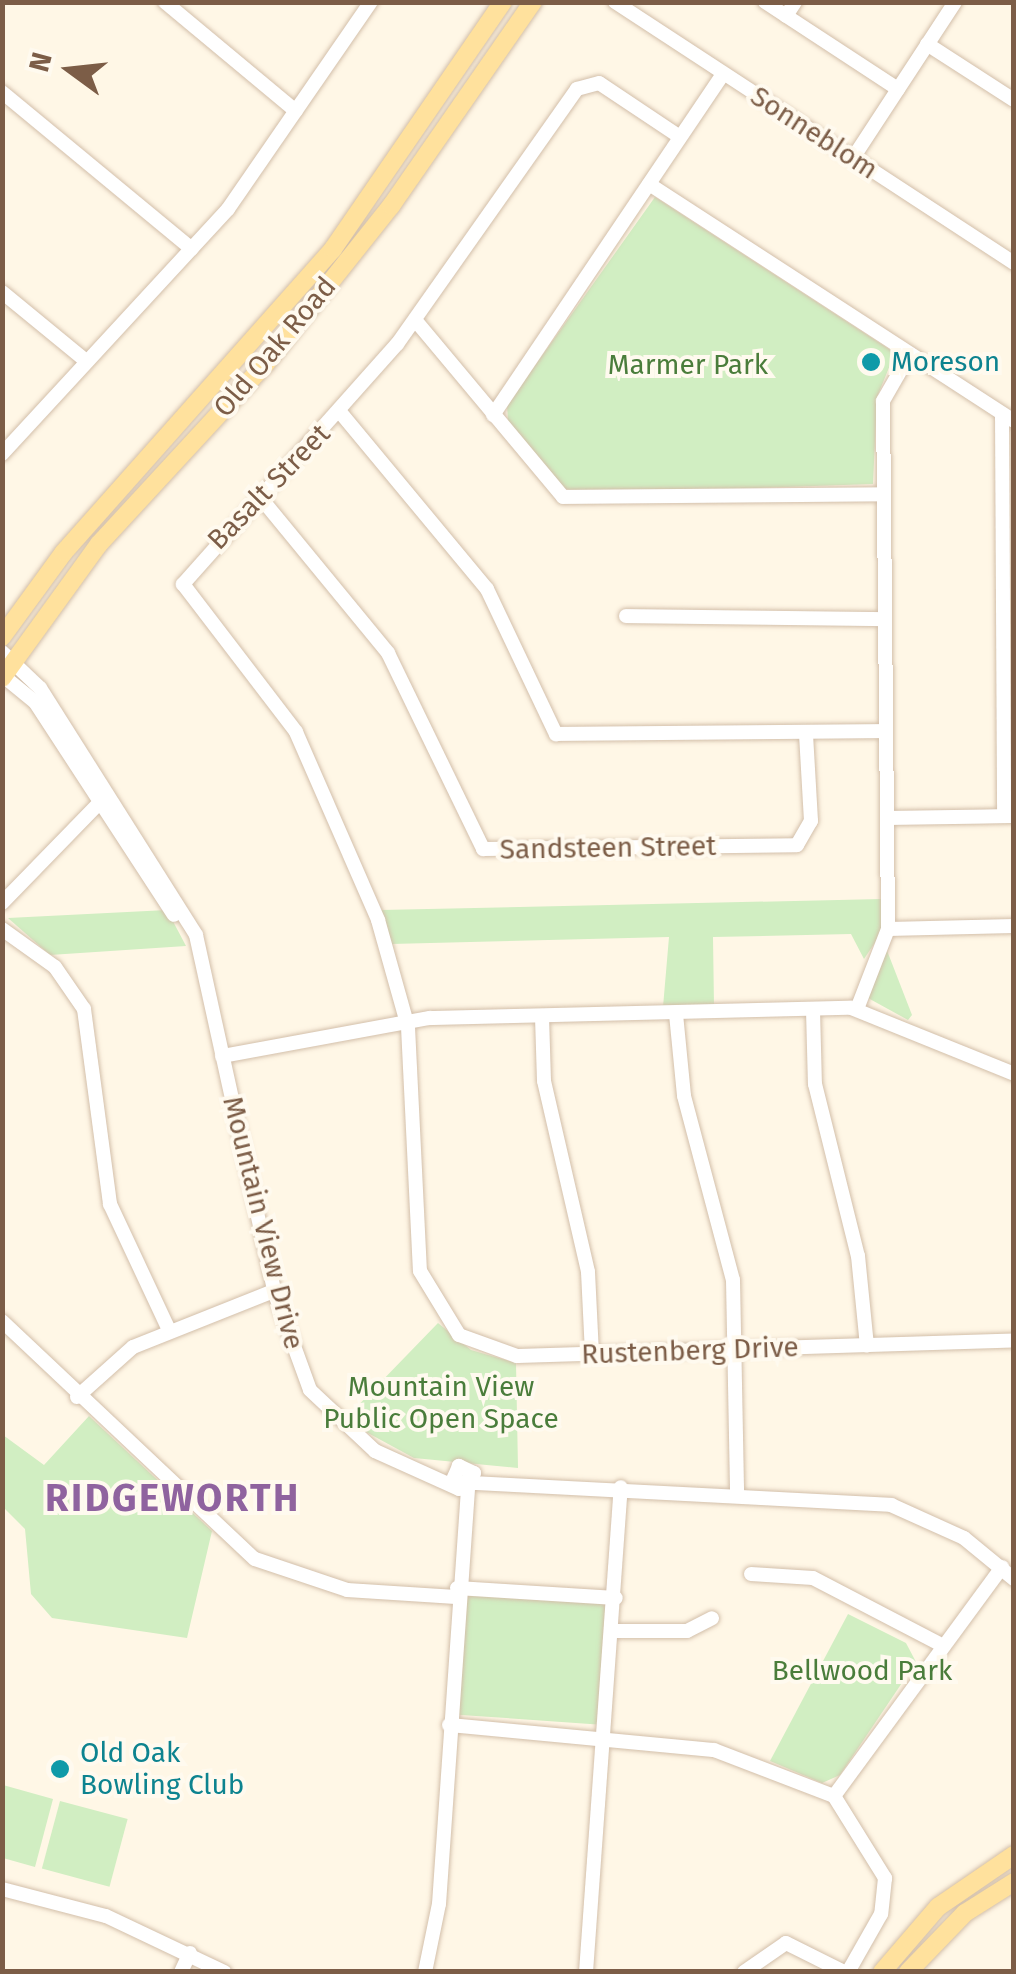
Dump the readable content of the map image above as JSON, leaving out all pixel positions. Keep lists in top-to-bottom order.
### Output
{
  "streets": {
    "main road": ["Old Oak Road"],
    "street": [
      "Sonneblom",
      "Basalt Street",
      "Sandsteen Street",
      "Mountain View Drive",
      "Rustenberg Drive"
    ]
  },
  "crossings": [
    ["Old Oak Road", "Mountain View Drive"],
    ["Basalt Street", "Sandsteen Street"],
    ["Basalt Street", "Rustenberg Drive"]
  ],
  "districts": ["RIDGEWORTH"],
  "parks": ["Marmer Park", "Mountain View Public Open Space", "Bellwood Park"],
  "places": ["Moreson", "Old Oak Bowling Club"],
  "north": "left"
}
